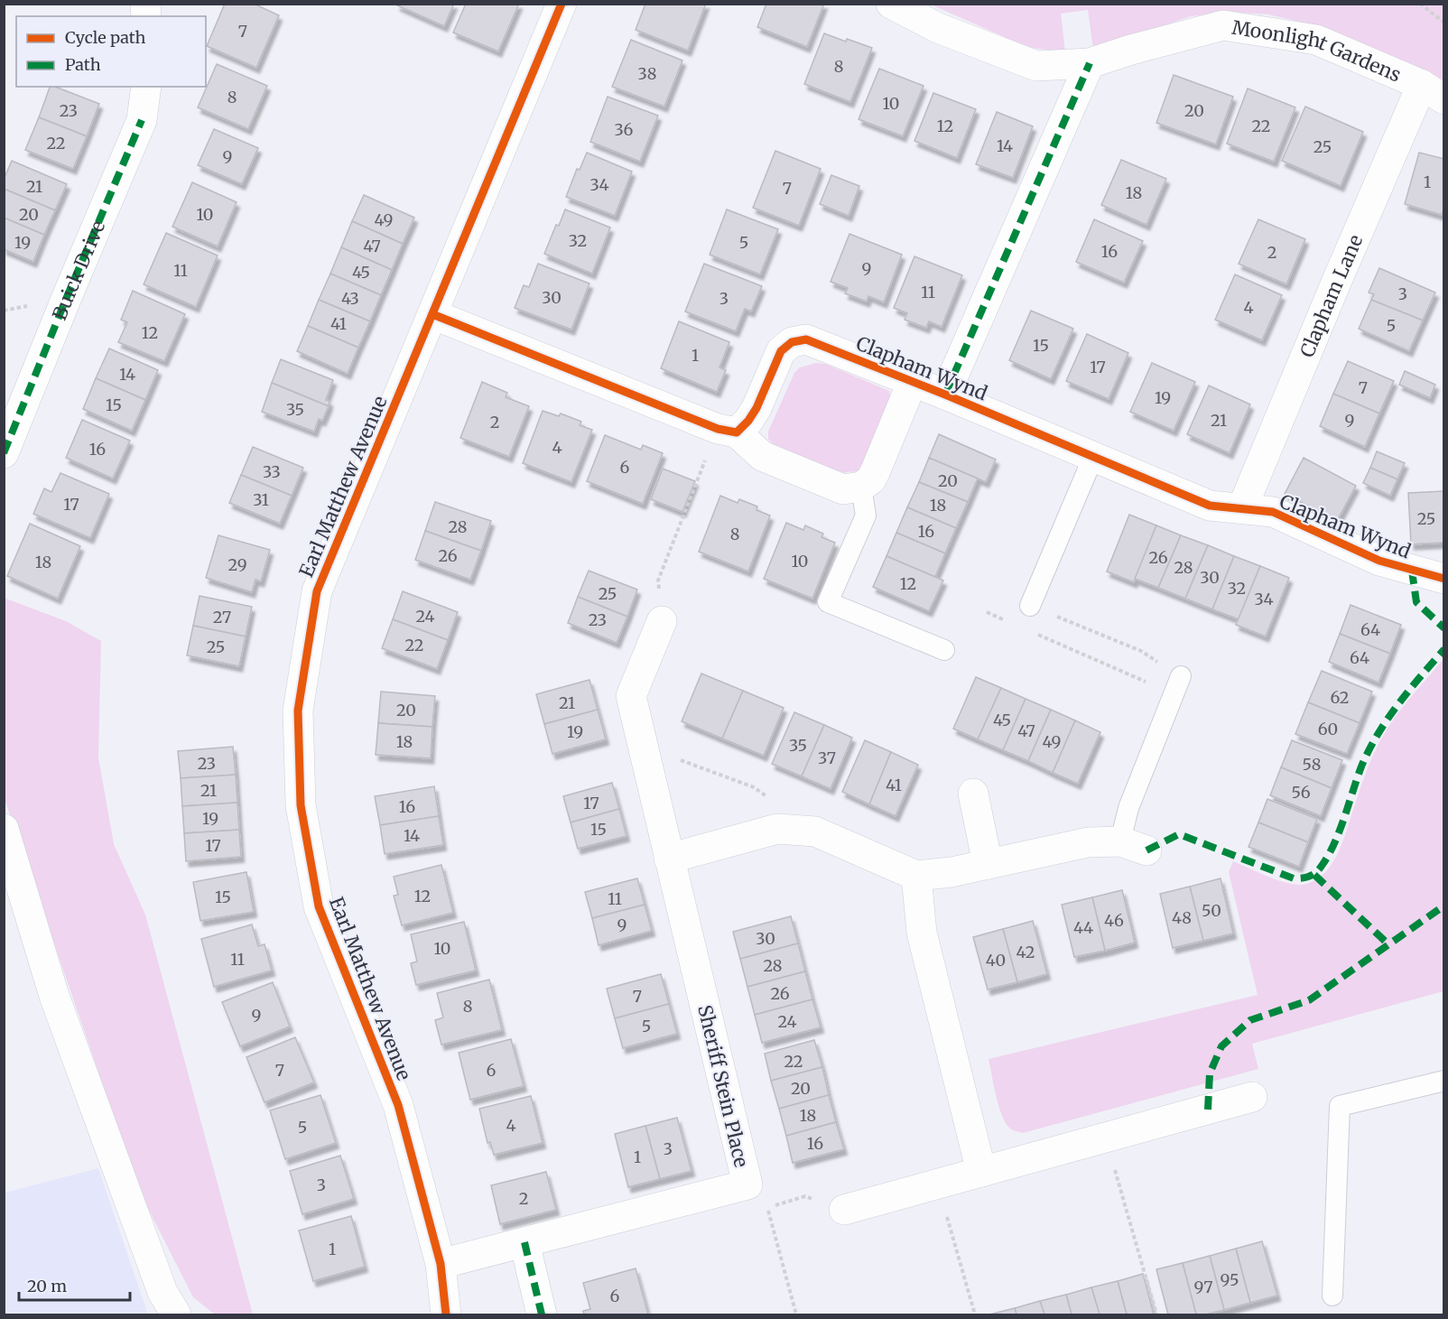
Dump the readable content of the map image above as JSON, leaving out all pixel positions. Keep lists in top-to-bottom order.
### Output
{
  "streets": {
    "street": [
      "Moonlight Gardens",
      "Buick Drive",
      "Clapham Lane",
      "Clapham Wynd",
      "Earl Matthew Avenue",
      "Sheriff Stein Place"
    ]
  },
  "crossings": [
    ["Moonlight Gardens", "Clapham Lane"],
    ["Clapham Lane", "Clapham Wynd"],
    ["Earl Matthew Avenue", "Sheriff Stein Place"]
  ],
  "house_numbers": [
    "7",
    "8",
    "38",
    "8",
    "10",
    "23",
    "20",
    "12",
    "22",
    "36",
    "22",
    "14",
    "25",
    "9",
    "1",
    "34",
    "21",
    "7",
    "18",
    "20",
    "10",
    "49",
    "32",
    "19",
    "5",
    "47",
    "16",
    "2",
    "9",
    "11",
    "45",
    "11",
    "3",
    "30",
    "43",
    "3",
    "4",
    "41",
    "5",
    "12",
    "15",
    "1",
    "17",
    "14",
    "7",
    "19",
    "15",
    "35",
    "21",
    "9",
    "2",
    "4",
    "16",
    "6",
    "33",
    "20",
    "31",
    "17",
    "18",
    "25",
    "28",
    "16",
    "8",
    "26",
    "26",
    "10",
    "18",
    "29",
    "28",
    "30",
    "12",
    "32",
    "25",
    "34",
    "24",
    "27",
    "23",
    "64",
    "22",
    "25",
    "64",
    "62",
    "21",
    "20",
    "45",
    "60",
    "47",
    "19",
    "18",
    "49",
    "35",
    "37",
    "23",
    "58",
    "41",
    "21",
    "56",
    "17",
    "16",
    "19",
    "15",
    "14",
    "17",
    "12",
    "15",
    "11",
    "50",
    "48",
    "46",
    "9",
    "44",
    "30",
    "10",
    "42",
    "11",
    "40",
    "28",
    "26",
    "7",
    "8",
    "9",
    "24",
    "5",
    "22",
    "7",
    "6",
    "20",
    "18",
    "4",
    "5",
    "16",
    "3",
    "1",
    "3",
    "2",
    "1",
    "95",
    "97",
    "6"
  ],
  "legend": ["Cycle path", "Path"],
  "scale_bar": "20 m"
}
